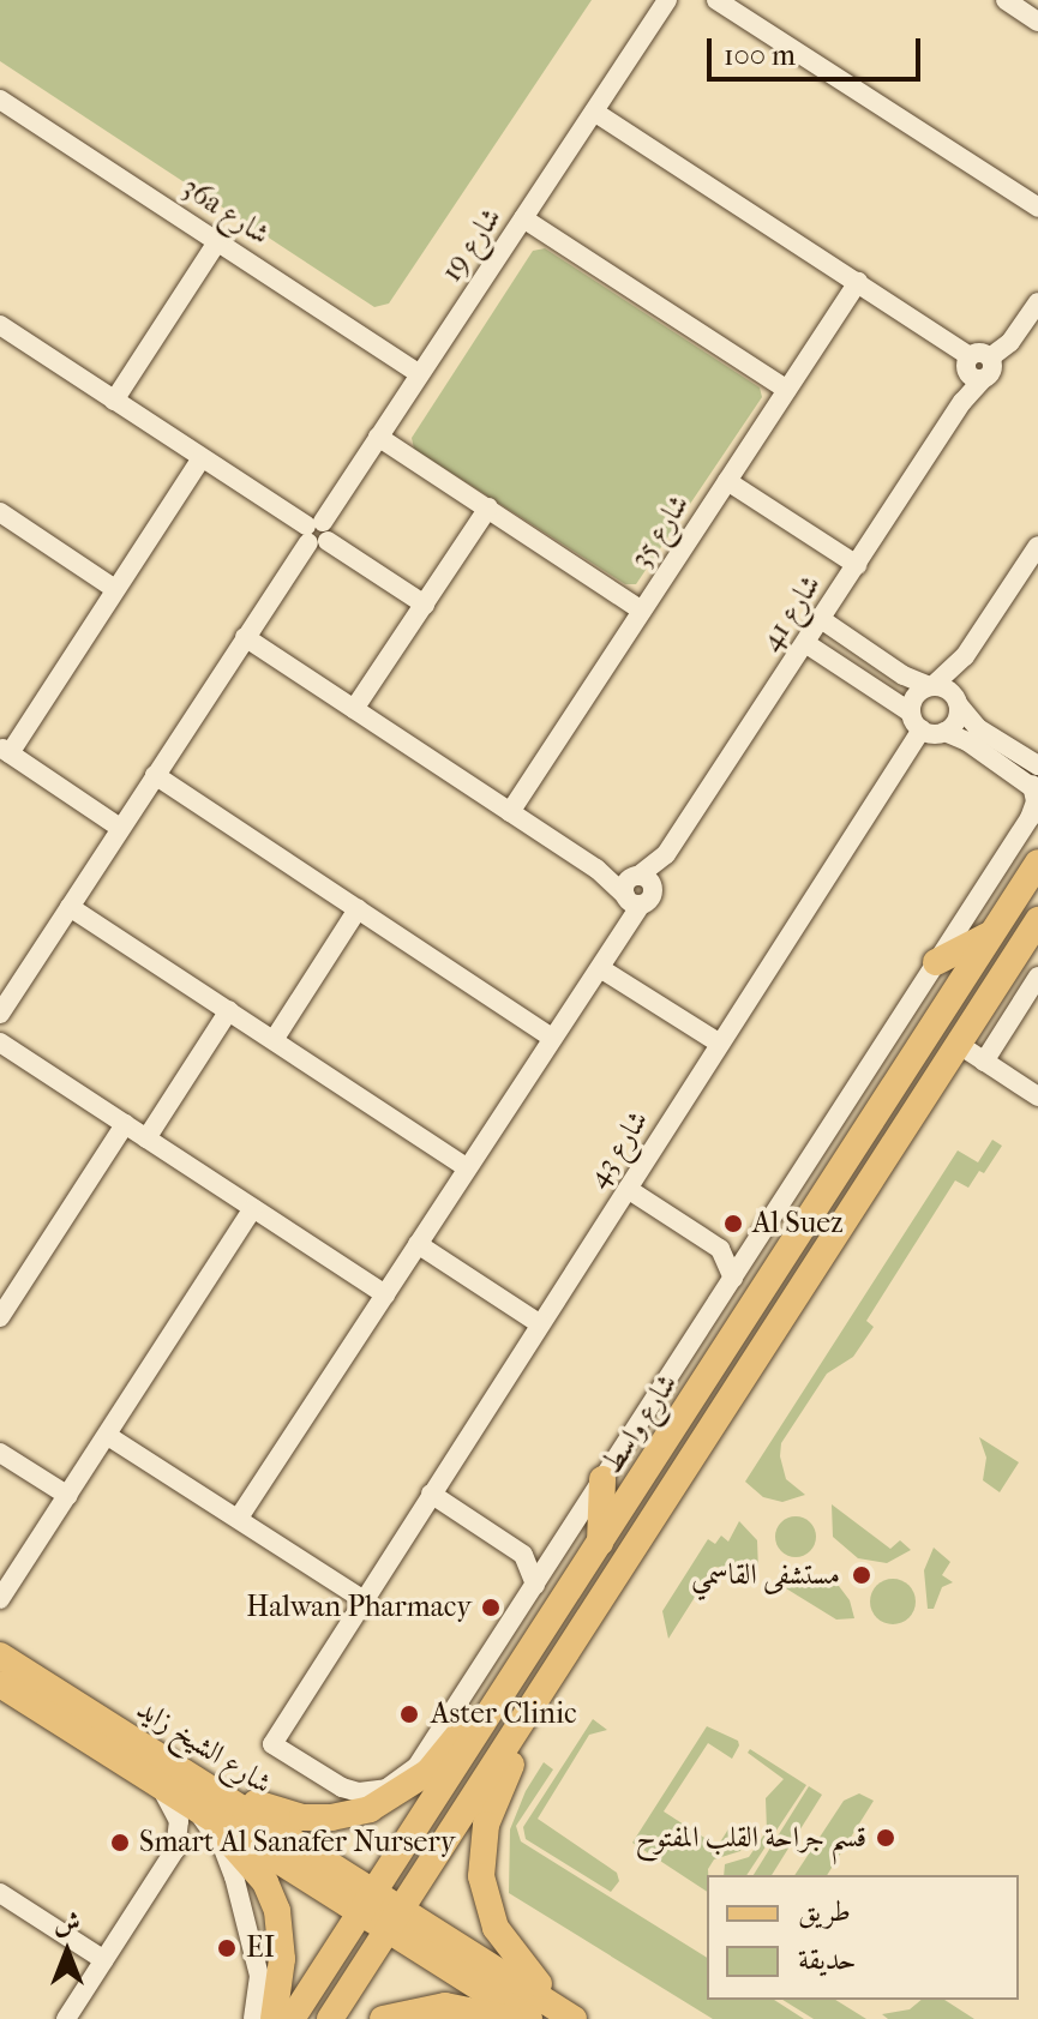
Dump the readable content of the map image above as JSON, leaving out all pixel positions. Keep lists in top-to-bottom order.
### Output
{
  "streets": {
    "main road": ["شارع واسط", "شارع الشيخ زايد"],
    "street": [
      "36a شارع",
      "شارع 19",
      "شارع 35",
      "شارع 41",
      "شارع 43"
    ]
  },
  "crossings": [
    ["36a شارع", "شارع 19"],
    ["شارع واسط", "شارع الشيخ زايد"]
  ],
  "places": [
    "Al Suez",
    "مستشفى القاسمي",
    "Halwan Pharmacy",
    "Aster Clinic",
    "قسم جراحة القلب المفتوح",
    "Smart Al Sanafer Nursery",
    "EI"
  ],
  "legend": ["طريق", "حديقة"],
  "scale_bar": "100 m",
  "north": "top"
}
